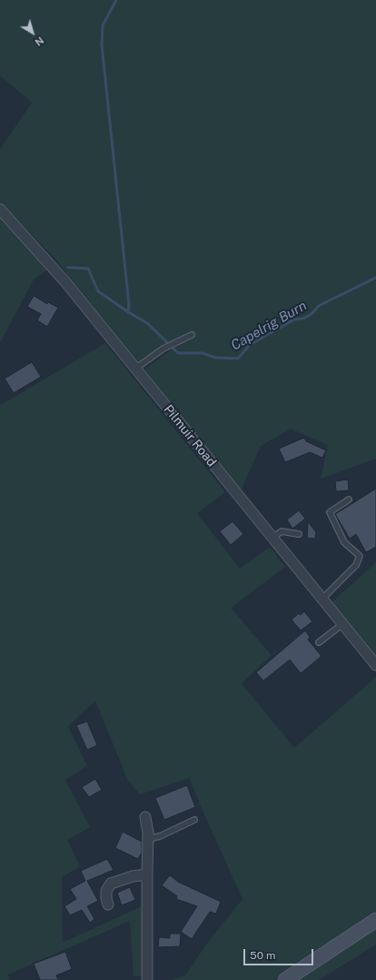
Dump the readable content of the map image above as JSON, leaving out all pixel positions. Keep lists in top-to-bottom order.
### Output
{
  "streets": {
    "street": ["Pilmuir Road"]
  },
  "water": ["Capelrig Burn"],
  "scale_bar": "50 m",
  "north": "bottom right"
}
